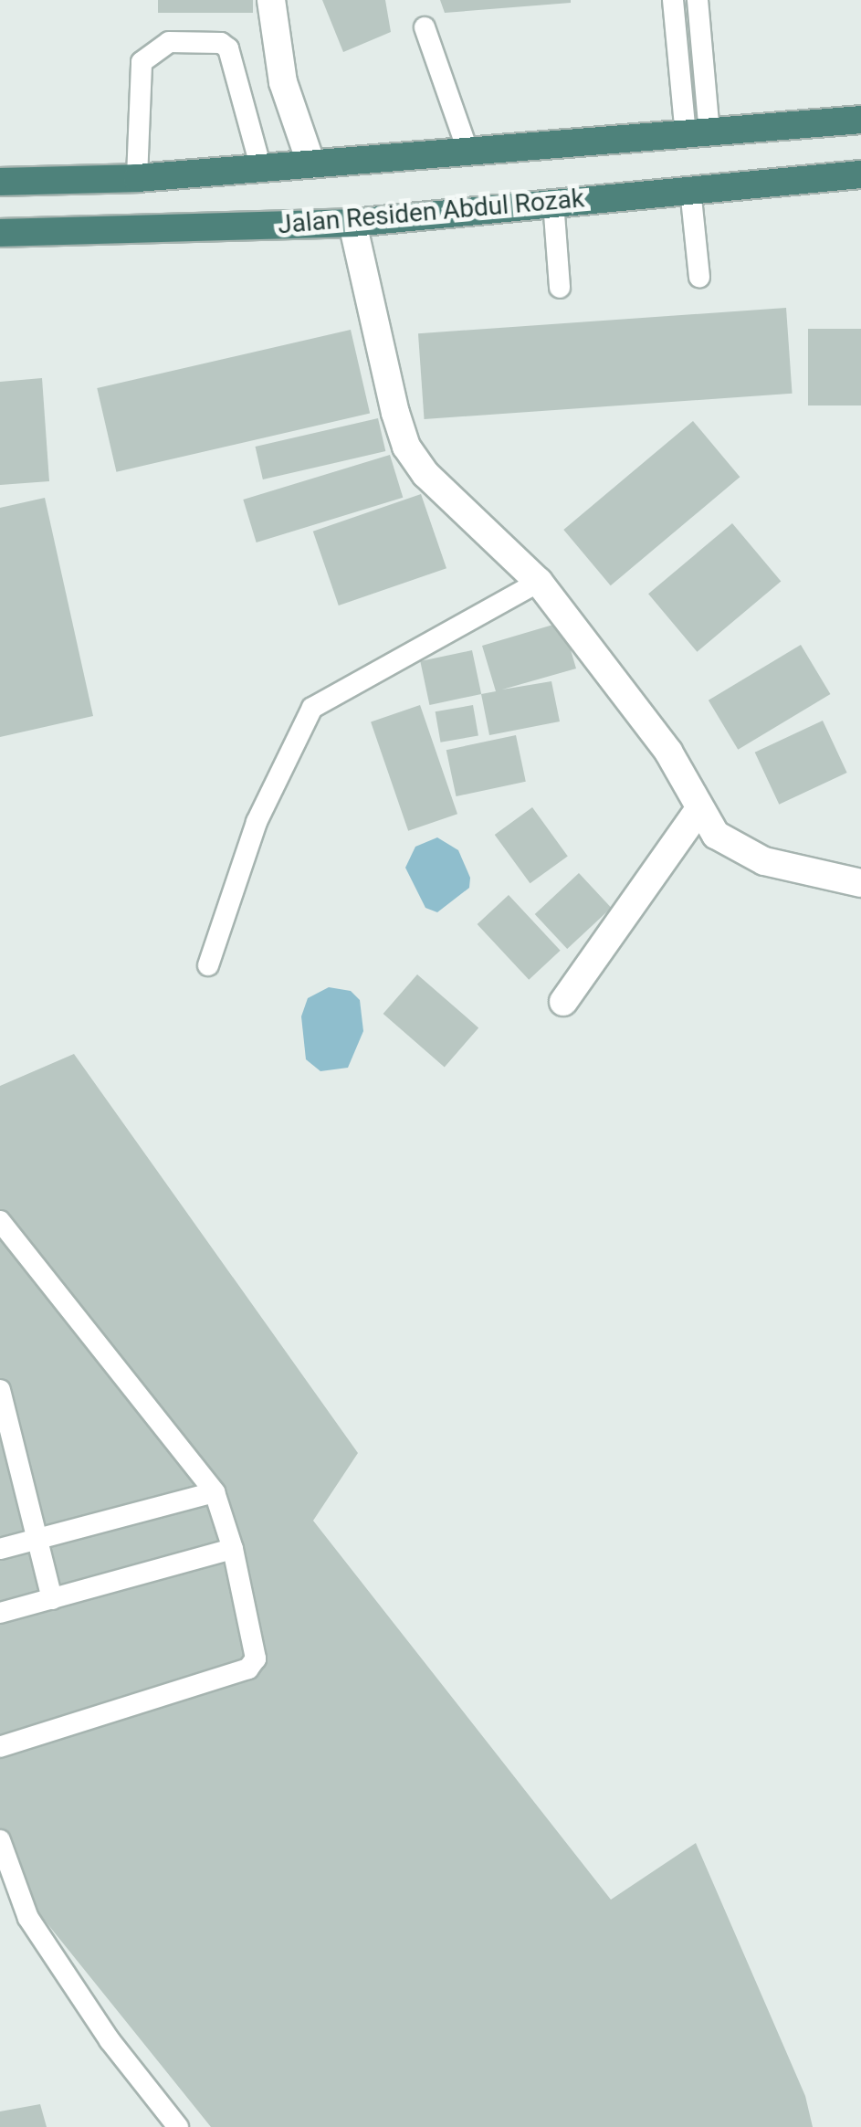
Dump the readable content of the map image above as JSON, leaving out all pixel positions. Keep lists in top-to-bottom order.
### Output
{
  "streets": {
    "highway": ["Jalan Residen Abdul Rozak"]
  }
}
